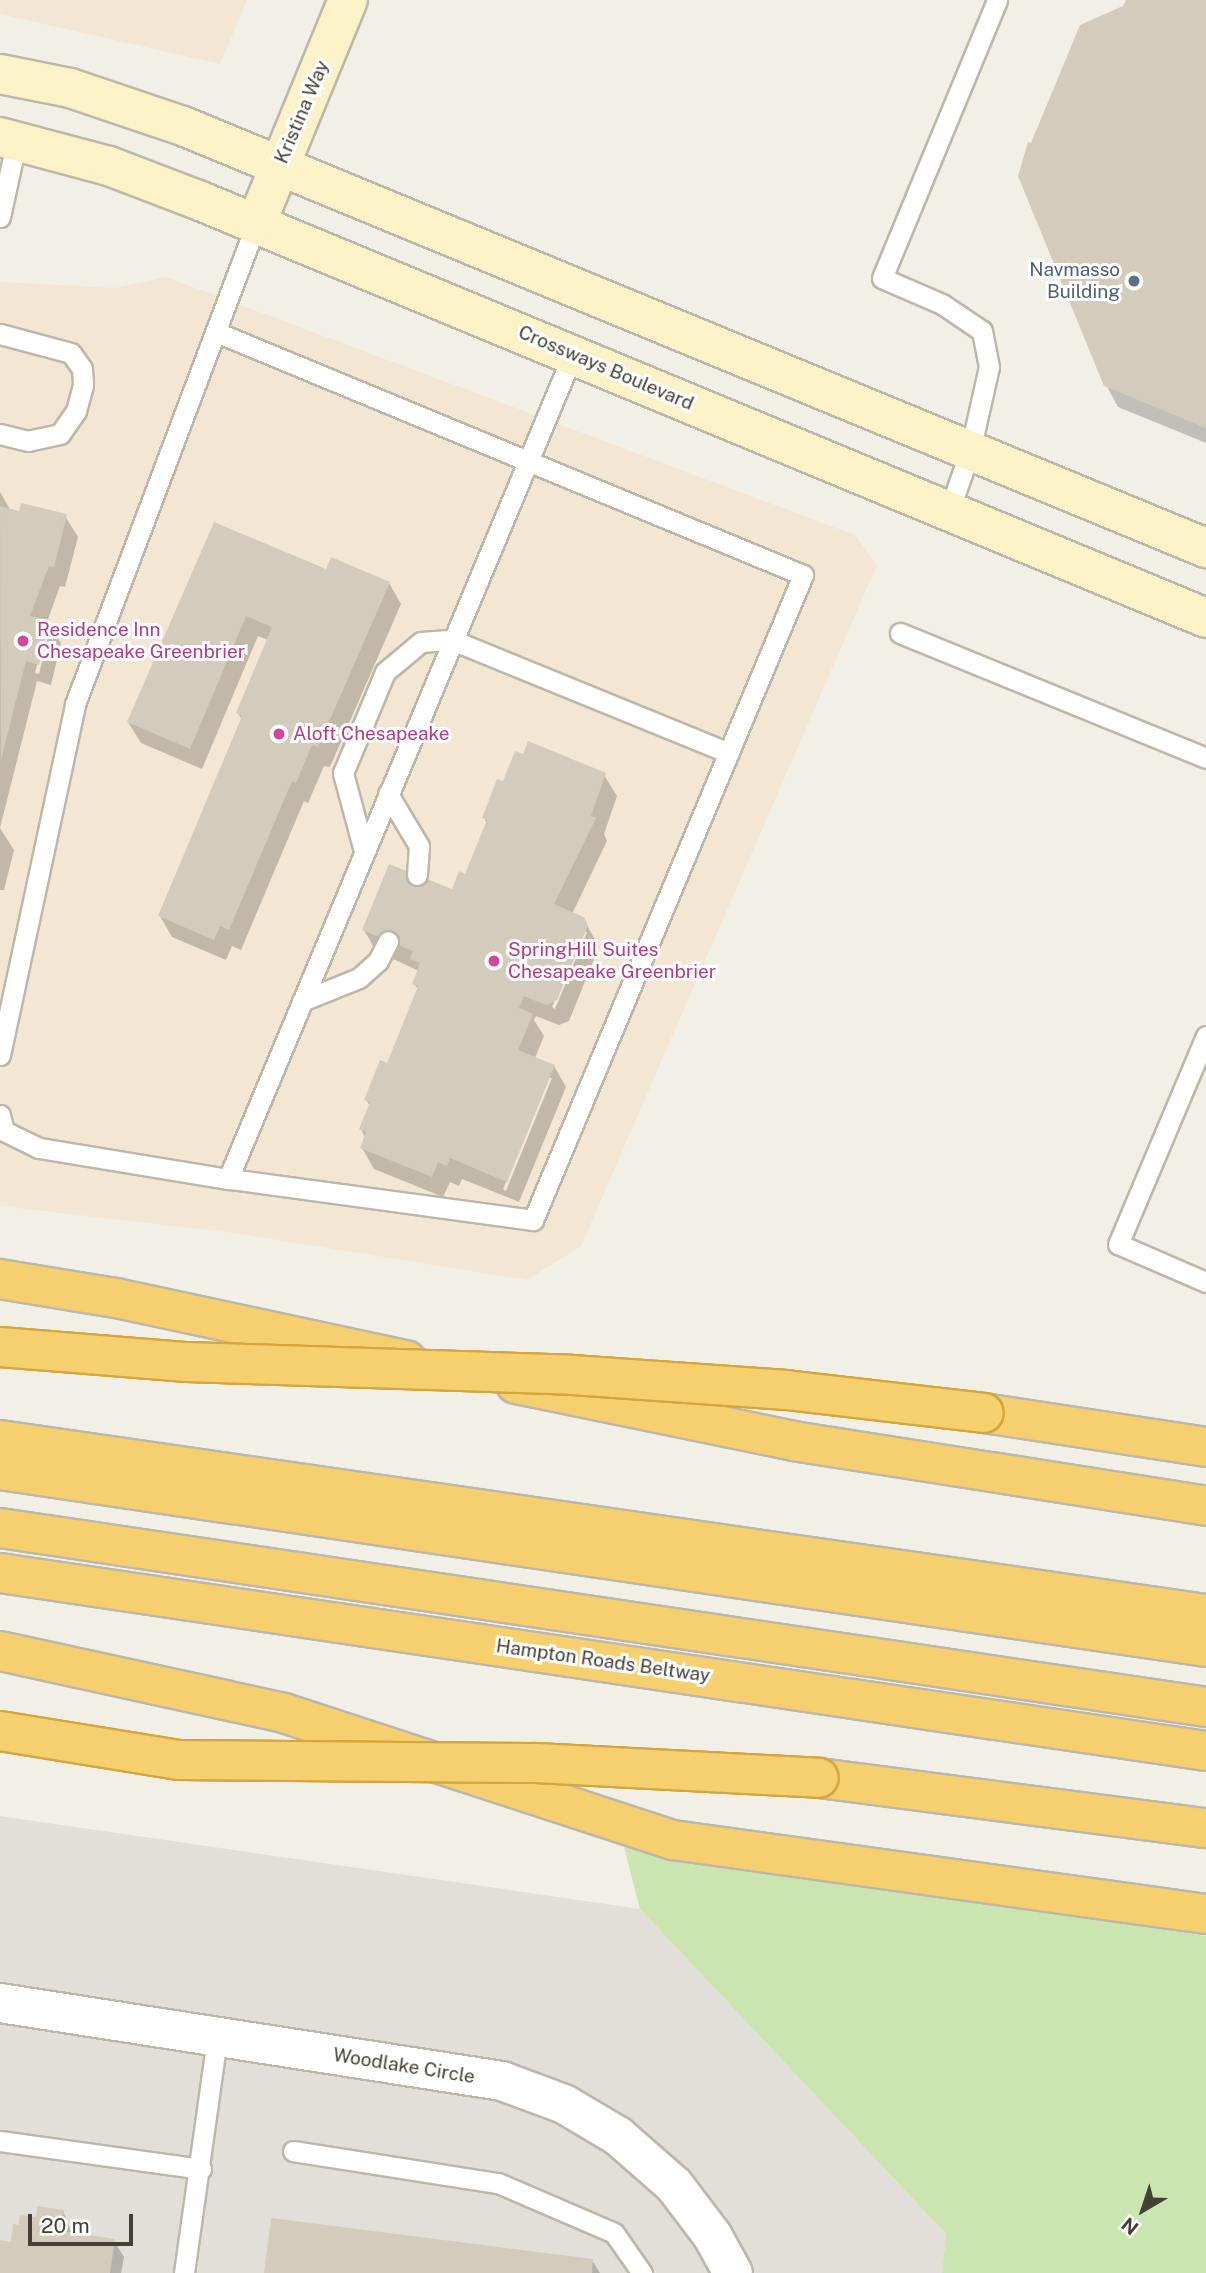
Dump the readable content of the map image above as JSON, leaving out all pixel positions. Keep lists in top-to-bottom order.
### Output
{
  "streets": {
    "highway": ["Hampton Roads Beltway"],
    "street": ["Kristina Way", "Crossways Boulevard", "Woodlake Circle"]
  },
  "crossings": [
    ["Kristina Way", "Crossways Boulevard"]
  ],
  "places": [
    "Navmasso Building",
    "Residence Inn Chesapeake Greenbrier",
    "Aloft Chesapeake",
    "SpringHill Suites Chesapeake Greenbrier"
  ],
  "scale_bar": "20 m",
  "north": "bottom left"
}
